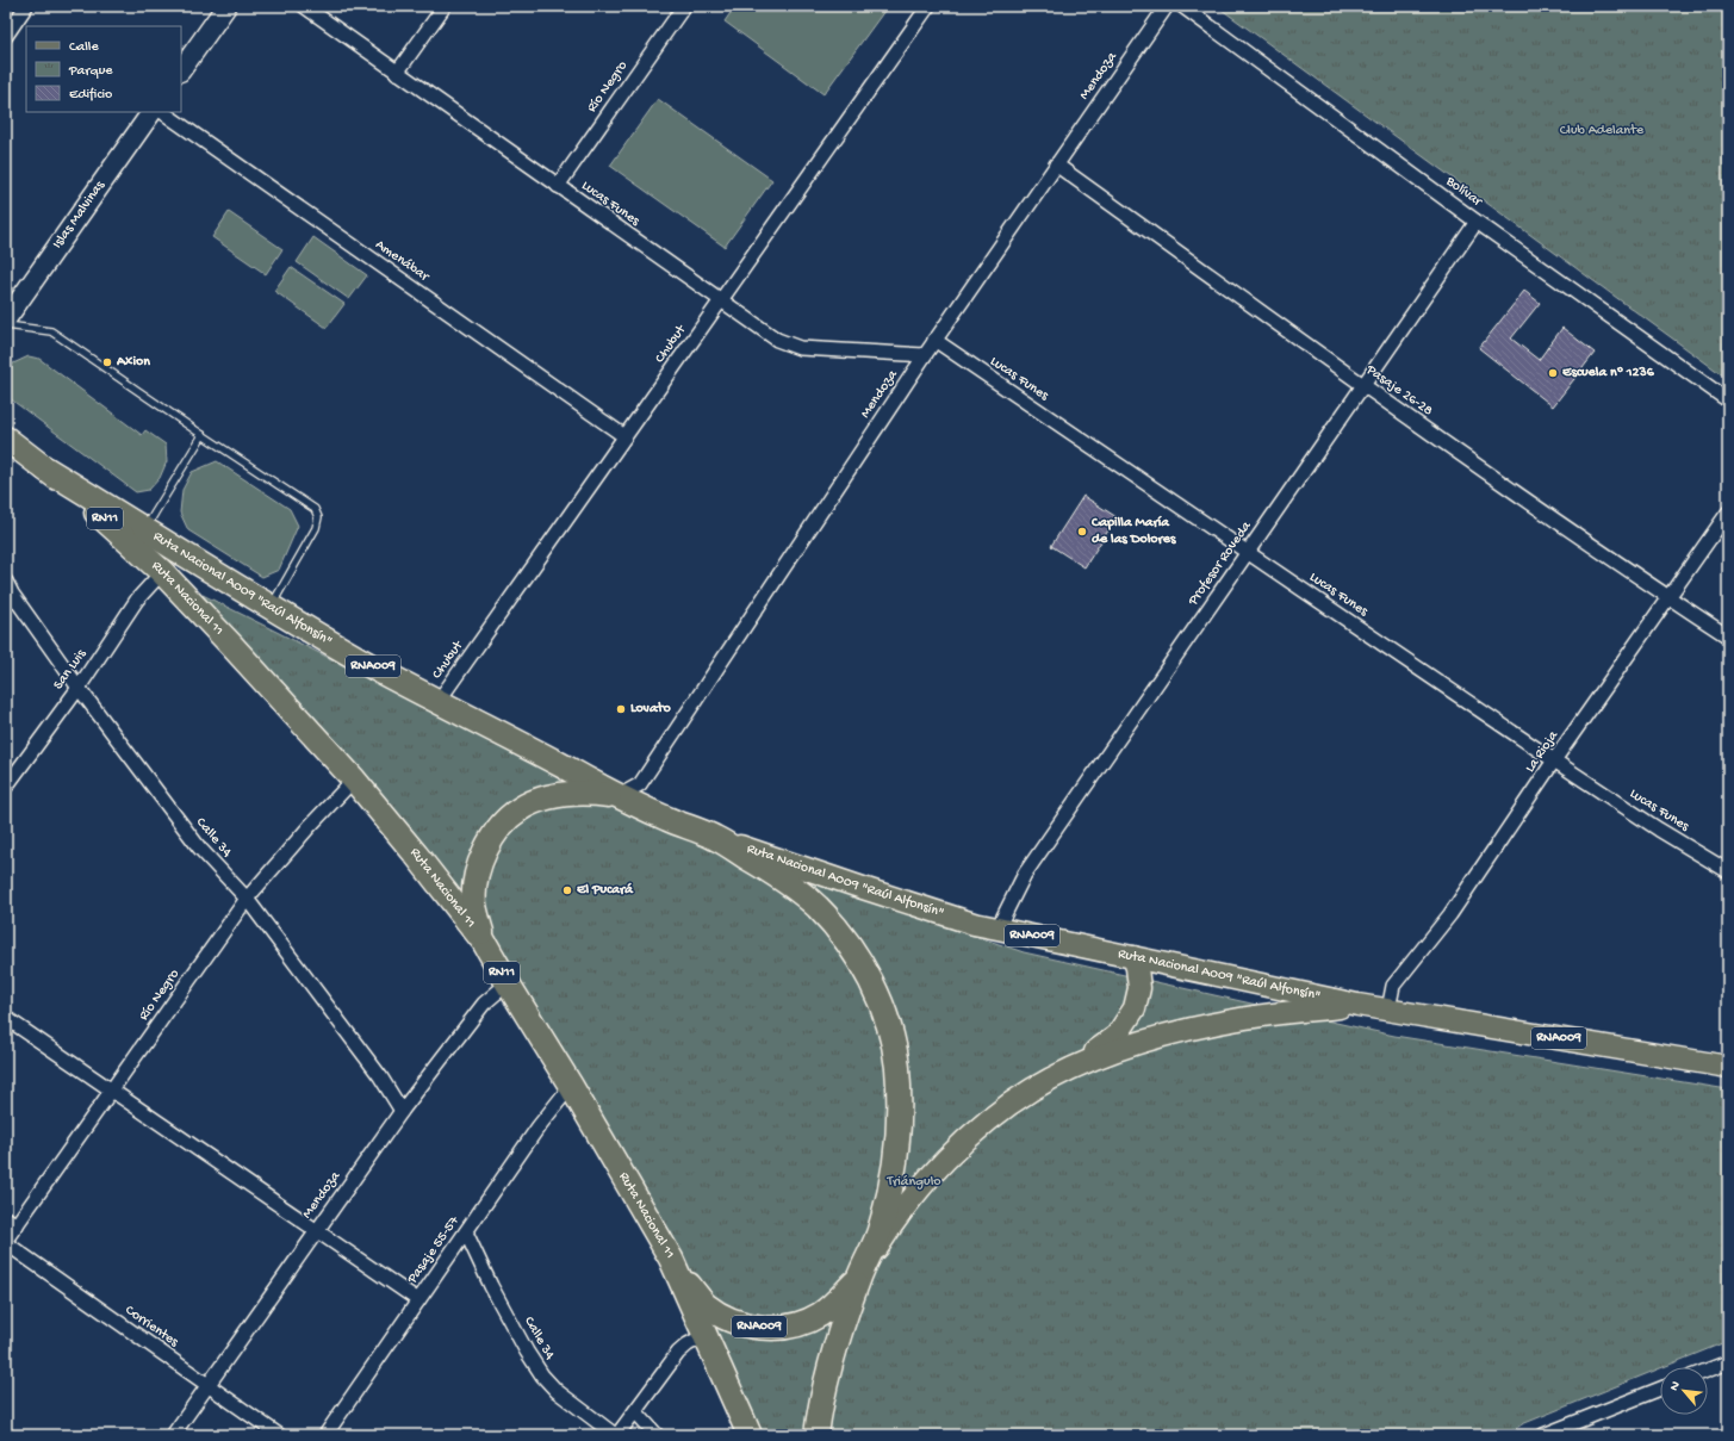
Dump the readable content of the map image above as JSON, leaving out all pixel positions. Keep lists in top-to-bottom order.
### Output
{
  "streets": {
    "highway": [
      "RN11",
      "Ruta Nacional A009 \"Raúl Alfonsín\"",
      "Ruta Nacional 11",
      "RNA009"
    ],
    "street": [
      "Mendoza",
      "Río Negro",
      "Bolívar",
      "Lucas Funes",
      "Islas Malvinas",
      "Amenábar",
      "Chubut",
      "Pasaje 26-28",
      "Profesor Roveda",
      "San Luis",
      "La Rioja",
      "Calle 34",
      "Pasaje 55-57",
      "Corrientes"
    ]
  },
  "crossings": [
    ["Mendoza", "Lucas Funes"],
    ["Mendoza", "Pasaje 26-28"],
    ["Mendoza", "Ruta Nacional A009 \"Raúl Alfonsín\""],
    ["Mendoza", "Ruta Nacional 11"],
    ["Mendoza", "RNA009"],
    ["Mendoza", "Calle 34"],
    ["Mendoza", "Corrientes"],
    ["Río Negro", "Lucas Funes"],
    ["Río Negro", "Ruta Nacional 11"],
    ["Río Negro", "Calle 34"],
    ["Río Negro", "Corrientes"],
    ["Bolívar", "Profesor Roveda"],
    ["Lucas Funes", "Chubut"],
    ["Lucas Funes", "Profesor Roveda"],
    ["Lucas Funes", "La Rioja"],
    ["Amenábar", "Chubut"],
    ["Chubut", "Ruta Nacional A009 \"Raúl Alfonsín\""],
    ["Pasaje 26-28", "Profesor Roveda"],
    ["Pasaje 26-28", "La Rioja"],
    ["Profesor Roveda", "Ruta Nacional A009 \"Raúl Alfonsín\""],
    ["Ruta Nacional A009 \"Raúl Alfonsín\"", "Ruta Nacional 11"],
    ["Ruta Nacional A009 \"Raúl Alfonsín\"", "RNA009"],
    ["Ruta Nacional A009 \"Raúl Alfonsín\"", "La Rioja"],
    ["Ruta Nacional 11", "RNA009"],
    ["Ruta Nacional 11", "San Luis"],
    ["Ruta Nacional 11", "Pasaje 55-57"],
    ["San Luis", "Calle 34"],
    ["Calle 34", "Pasaje 55-57"]
  ],
  "parks": ["Club Adelante", "Triángulo"],
  "places": [
    "Axion",
    "Escuela nº 1236",
    "Capilla María de las Dolores",
    "Lovato",
    "El Pucará"
  ],
  "legend": ["Calle", "Parque", "Edificio"],
  "north": "top left"
}
